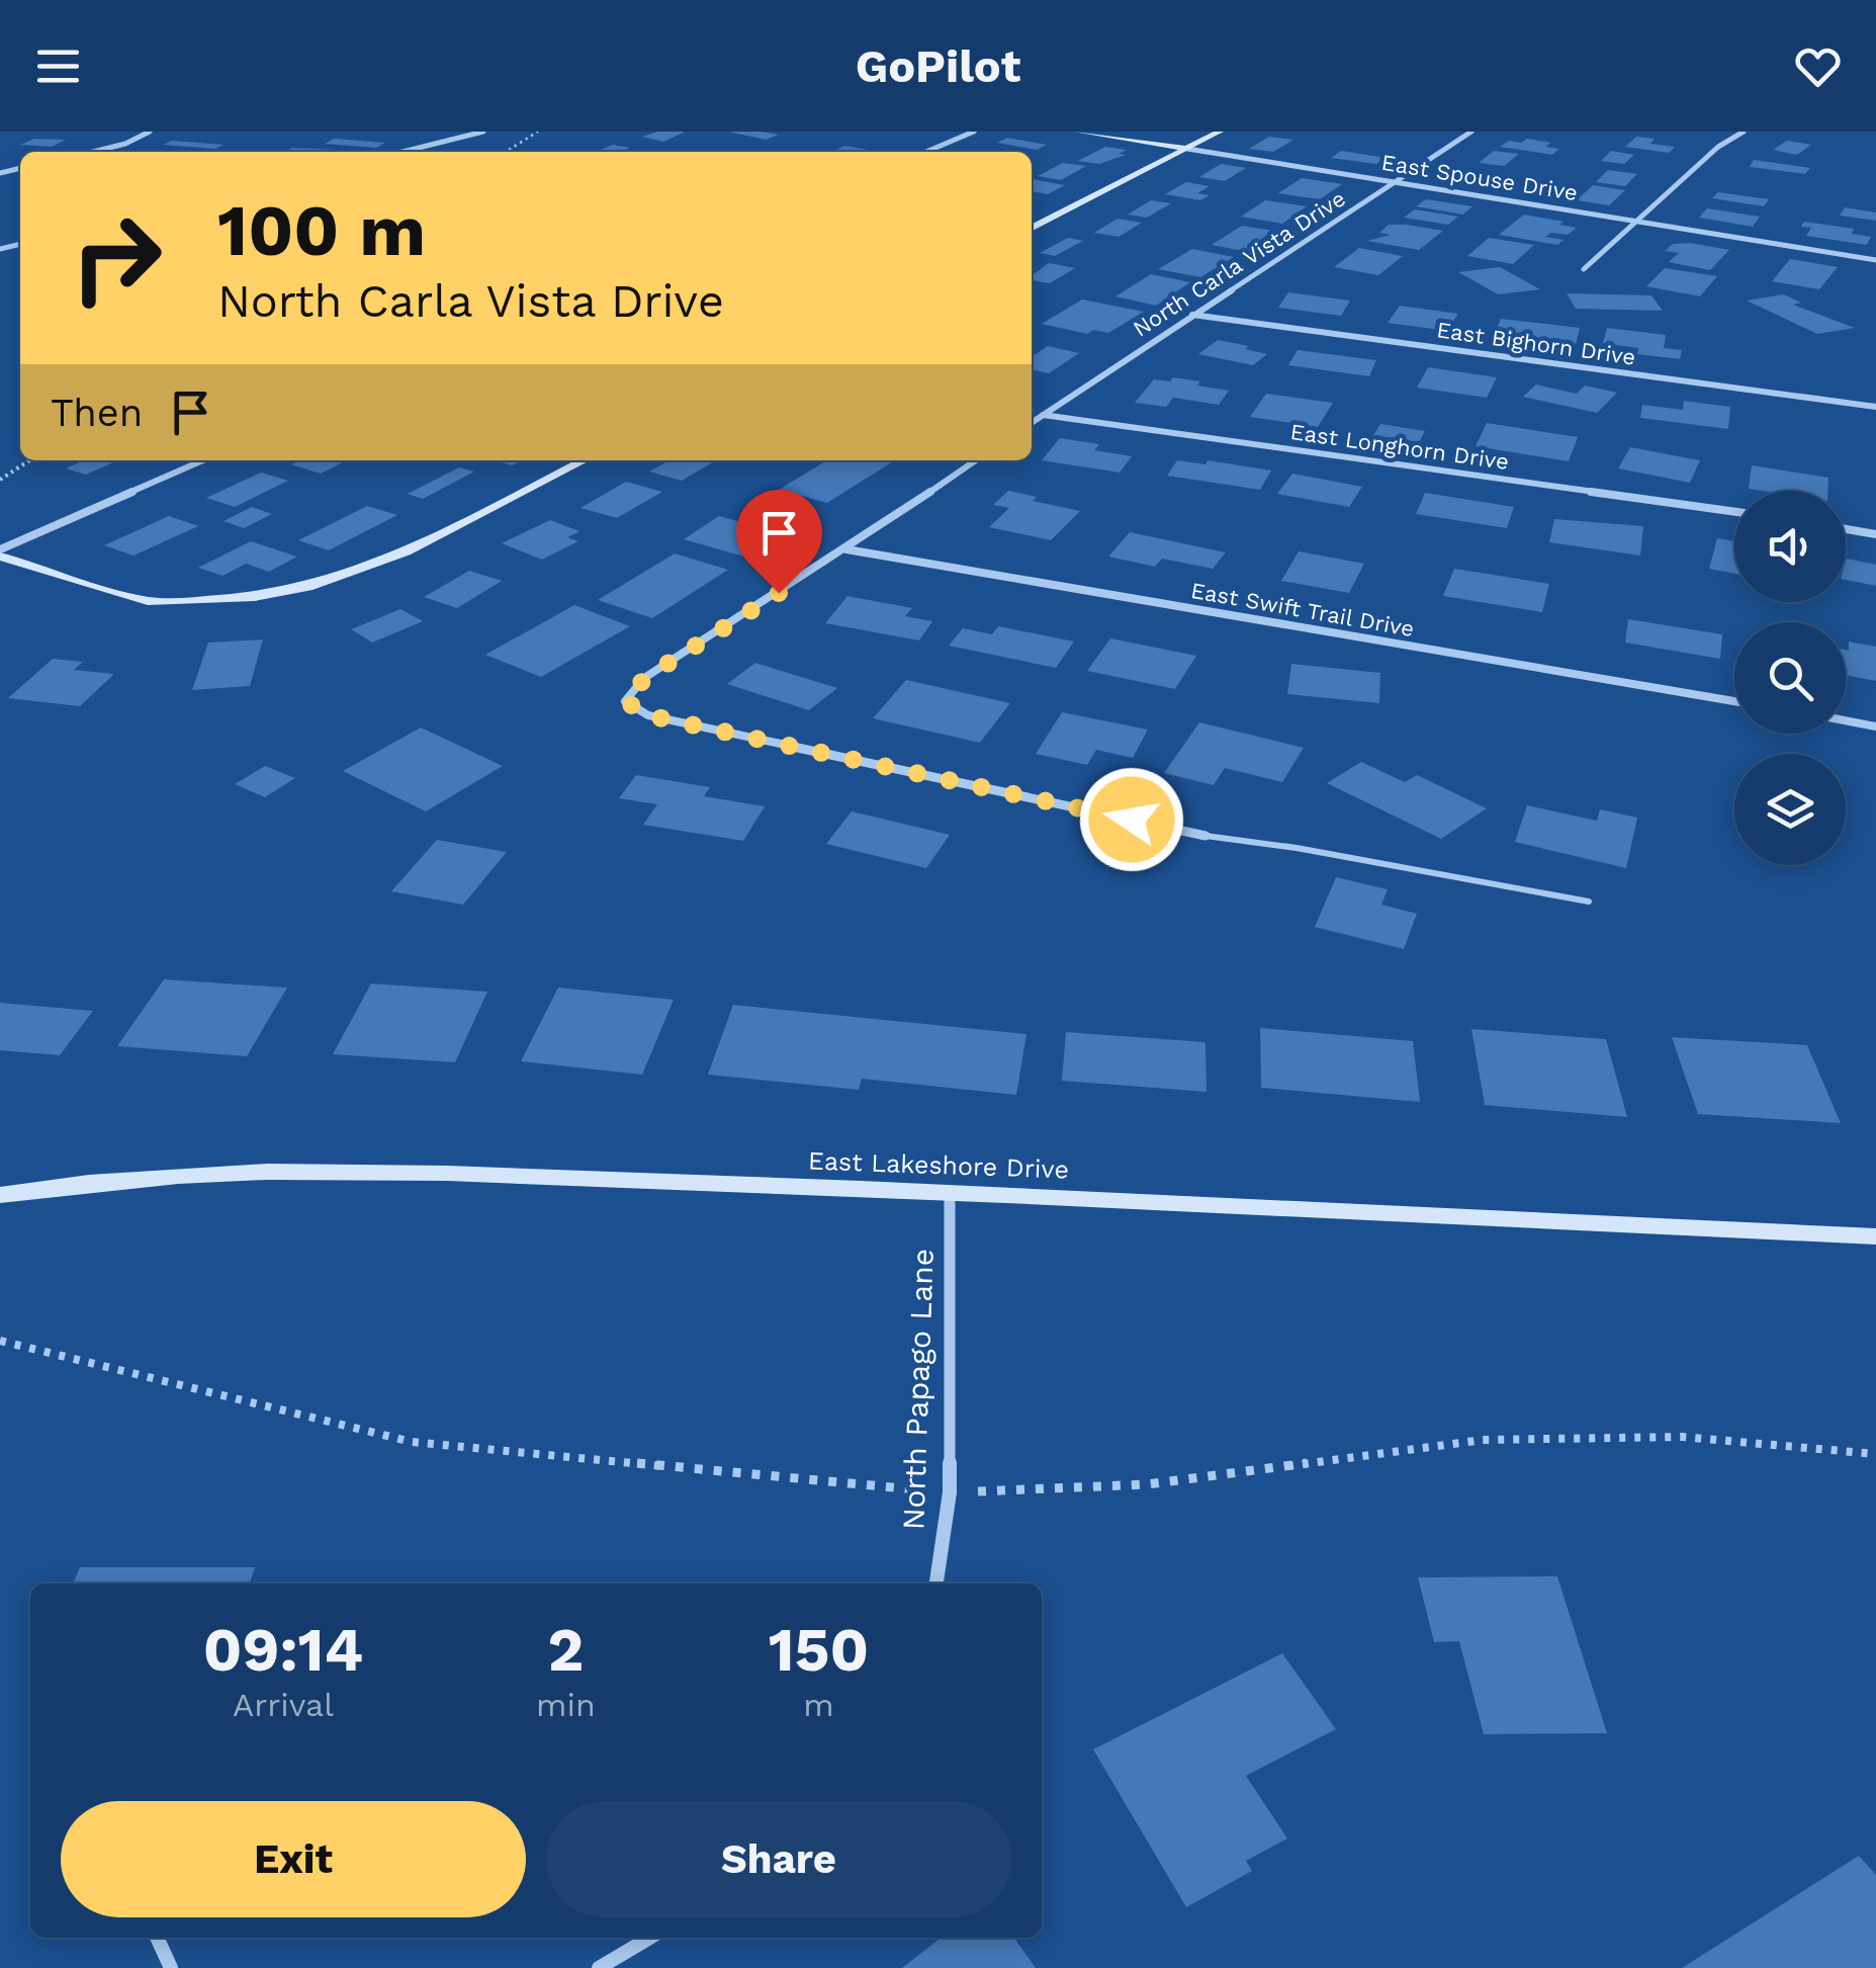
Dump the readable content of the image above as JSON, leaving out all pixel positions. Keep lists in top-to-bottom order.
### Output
{
  "streets": {
    "street": [
      "East Spouse Drive",
      "North Carla Vista Drive",
      "East Bighorn Drive",
      "East Longhorn Drive",
      "East Swift Trail Drive",
      "East Lakeshore Drive",
      "North Papago Lane"
    ]
  },
  "crossings": [
    ["East Spouse Drive", "North Carla Vista Drive"],
    ["North Carla Vista Drive", "East Bighorn Drive"],
    ["North Carla Vista Drive", "East Longhorn Drive"],
    ["East Lakeshore Drive", "North Papago Lane"]
  ],
  "page": {
    "header": "GoPilot",
    "turn": ["100 m", "North Carla Vista Drive"],
    "then": "Then",
    "eta": [
      "09:14",
      "Arrival",
      "2",
      "min",
      "150",
      "m"
    ],
    "buttons": ["Exit", "Share"]
  }
}
